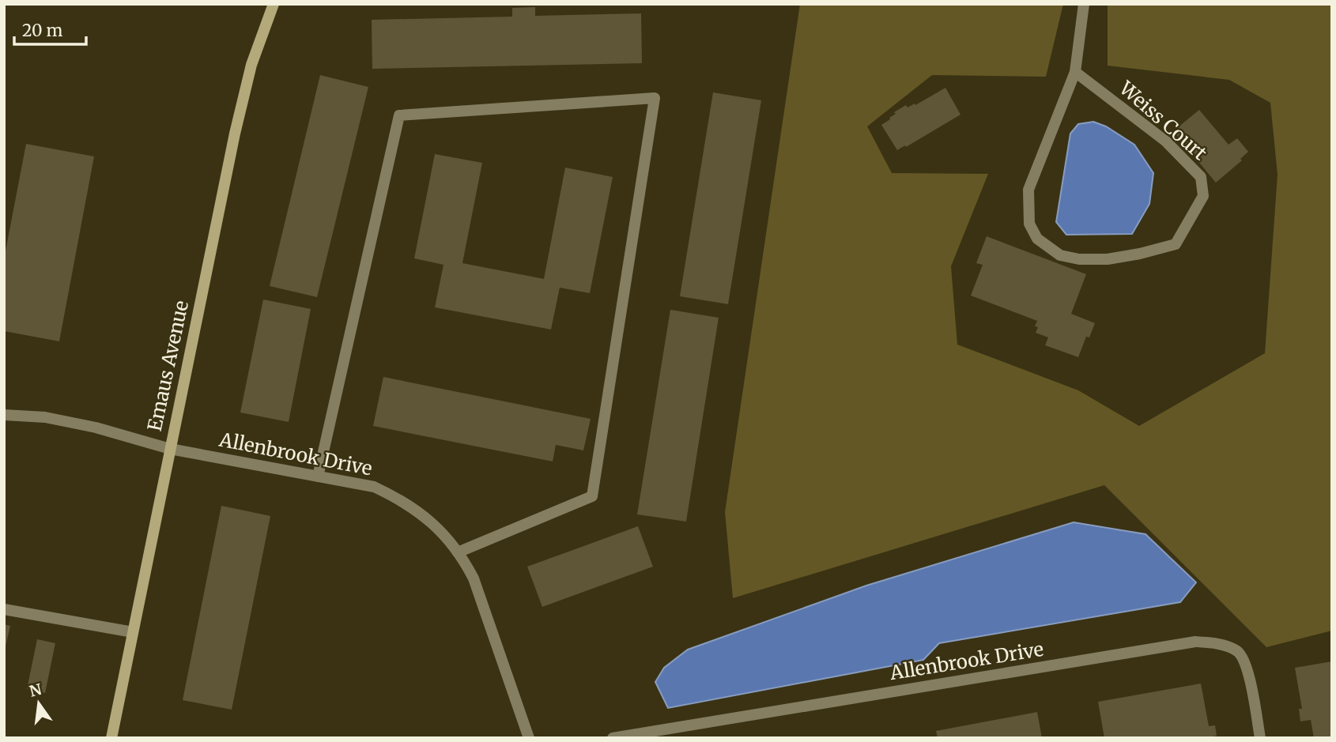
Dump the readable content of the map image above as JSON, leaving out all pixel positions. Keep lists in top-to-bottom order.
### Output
{
  "streets": {
    "main road": ["Emaus Avenue"],
    "street": ["Weiss Court", "Allenbrook Drive"]
  },
  "crossings": [
    ["Emaus Avenue", "Allenbrook Drive"]
  ],
  "scale_bar": "20 m",
  "north": "top"
}
